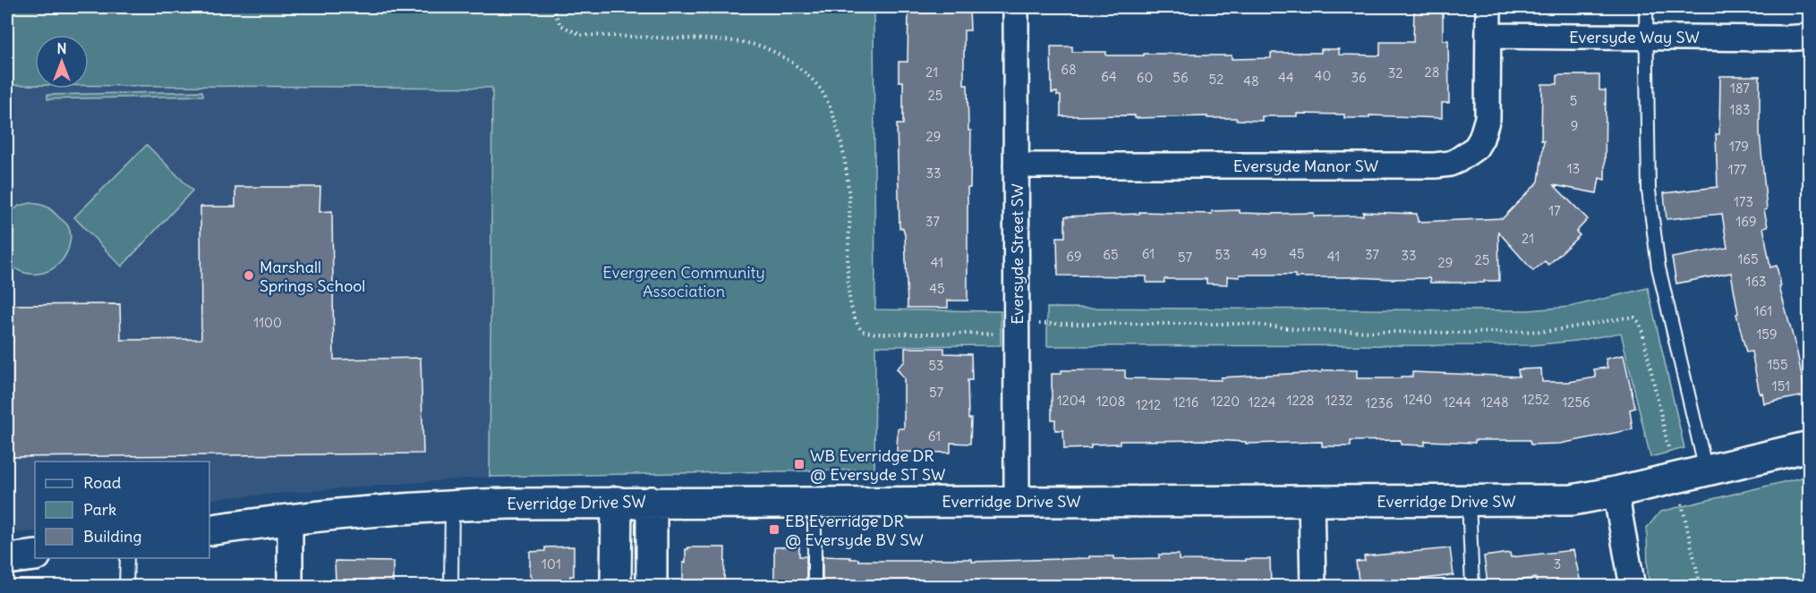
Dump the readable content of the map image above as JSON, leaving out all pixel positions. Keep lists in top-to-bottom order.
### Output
{
  "streets": {
    "street": [
      "Eversyde Way SW",
      "Eversyde Manor SW",
      "Eversyde Street SW",
      "Everridge Drive SW"
    ]
  },
  "crossings": [
    ["Eversyde Way SW", "Eversyde Manor SW"],
    ["Eversyde Manor SW", "Eversyde Street SW"],
    ["Eversyde Street SW", "Everridge Drive SW"]
  ],
  "parks": ["Evergreen Community Association"],
  "places": {
    "other": ["Marshall Springs School"],
    "transit": ["WB Everridge DR @ Eversyde ST SW", "EB Everridge DR @ Eversyde BV SW"]
  },
  "house_numbers": [
    "68",
    "21",
    "28",
    "32",
    "40",
    "64",
    "60",
    "56",
    "44",
    "36",
    "52",
    "48",
    "187",
    "25",
    "5",
    "183",
    "9",
    "29",
    "179",
    "13",
    "177",
    "33",
    "173",
    "17",
    "37",
    "169",
    "21",
    "61",
    "49",
    "45",
    "65",
    "53",
    "37",
    "33",
    "69",
    "41",
    "57",
    "165",
    "25",
    "41",
    "29",
    "163",
    "45",
    "161",
    "1100",
    "159",
    "155",
    "53",
    "151",
    "57",
    "1240",
    "1252",
    "1204",
    "1228",
    "1232",
    "1208",
    "1220",
    "1216",
    "1224",
    "1244",
    "1248",
    "1256",
    "1236",
    "1212",
    "61",
    "101",
    "3"
  ],
  "legend": ["Road", "Park", "Building"],
  "north": "top"
}
